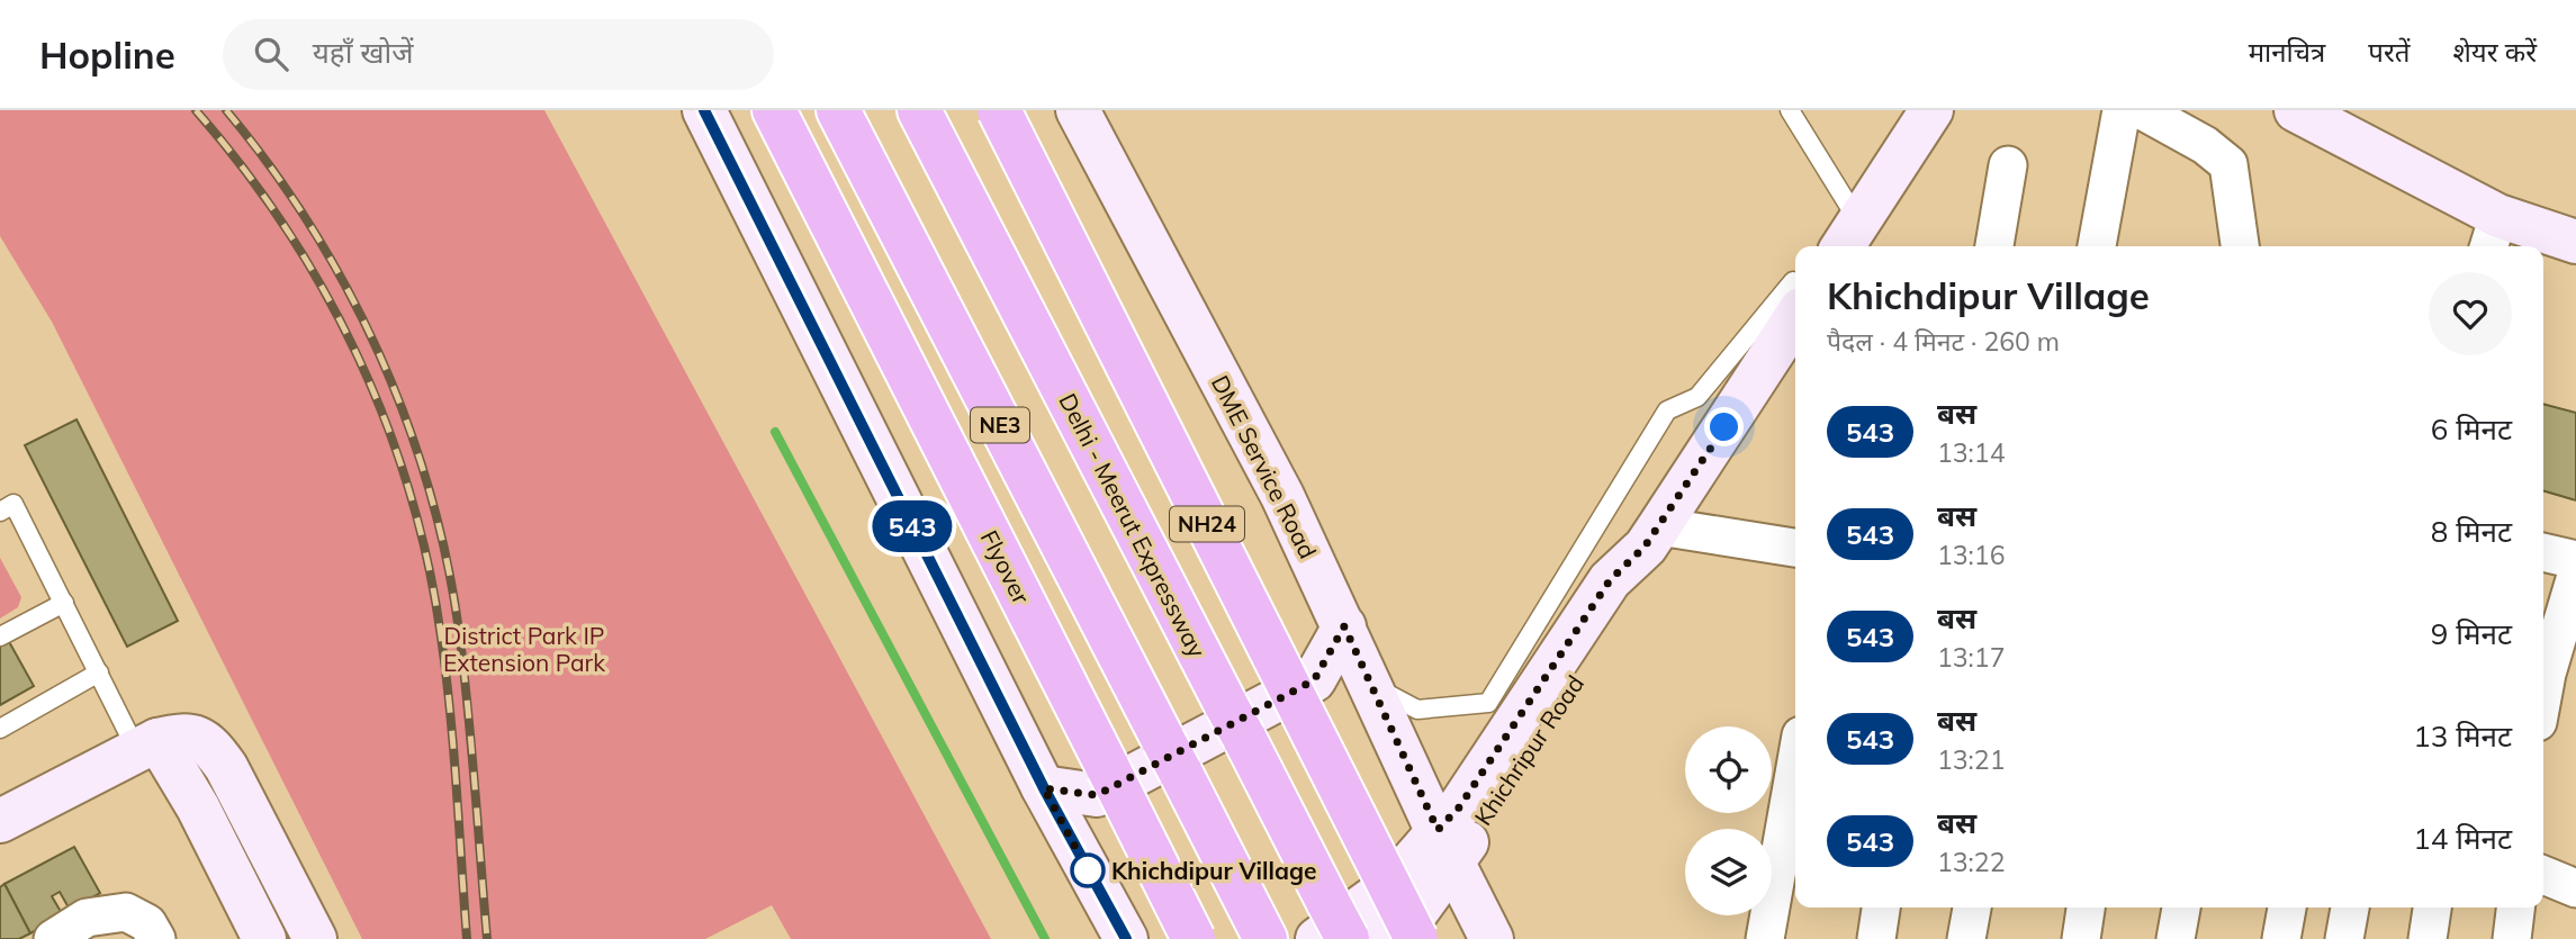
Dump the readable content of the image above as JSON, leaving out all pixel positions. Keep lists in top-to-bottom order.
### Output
{
  "streets": {
    "highway": [
      "NE3",
      "NH24",
      "Delhi - Meerut Expressway",
      "Flyover"
    ],
    "street": ["DME Service Road", "Khichripur Road"]
  },
  "crossings": [
    ["DME Service Road", "Khichripur Road"],
    ["Delhi - Meerut Expressway", "Khichripur Road"]
  ],
  "parks": ["District Park IP Extension Park"],
  "places": ["Khichdipur Village"],
  "lines": ["bus line 543"],
  "page": {
    "header": "Hopline",
    "search": "यहाँ खोजें",
    "nav": ["मानचित्र", "परतें", "शेयर करें"],
    "on_map": "543",
    "heading": ["Khichdipur Village", "पैदल · 4 मिनट · 260 m"],
    "list": [
      {
        "mark": "543",
        "name": "बस",
        "note": "13:14",
        "value": "6 मिनट"
      },
      {
        "mark": "543",
        "name": "बस",
        "note": "13:16",
        "value": "8 मिनट"
      },
      {
        "mark": "543",
        "name": "बस",
        "note": "13:17",
        "value": "9 मिनट"
      },
      {
        "mark": "543",
        "name": "बस",
        "note": "13:21",
        "value": "13 मिनट"
      },
      {
        "mark": "543",
        "name": "बस",
        "note": "13:22",
        "value": "14 मिनट"
      }
    ]
  }
}
